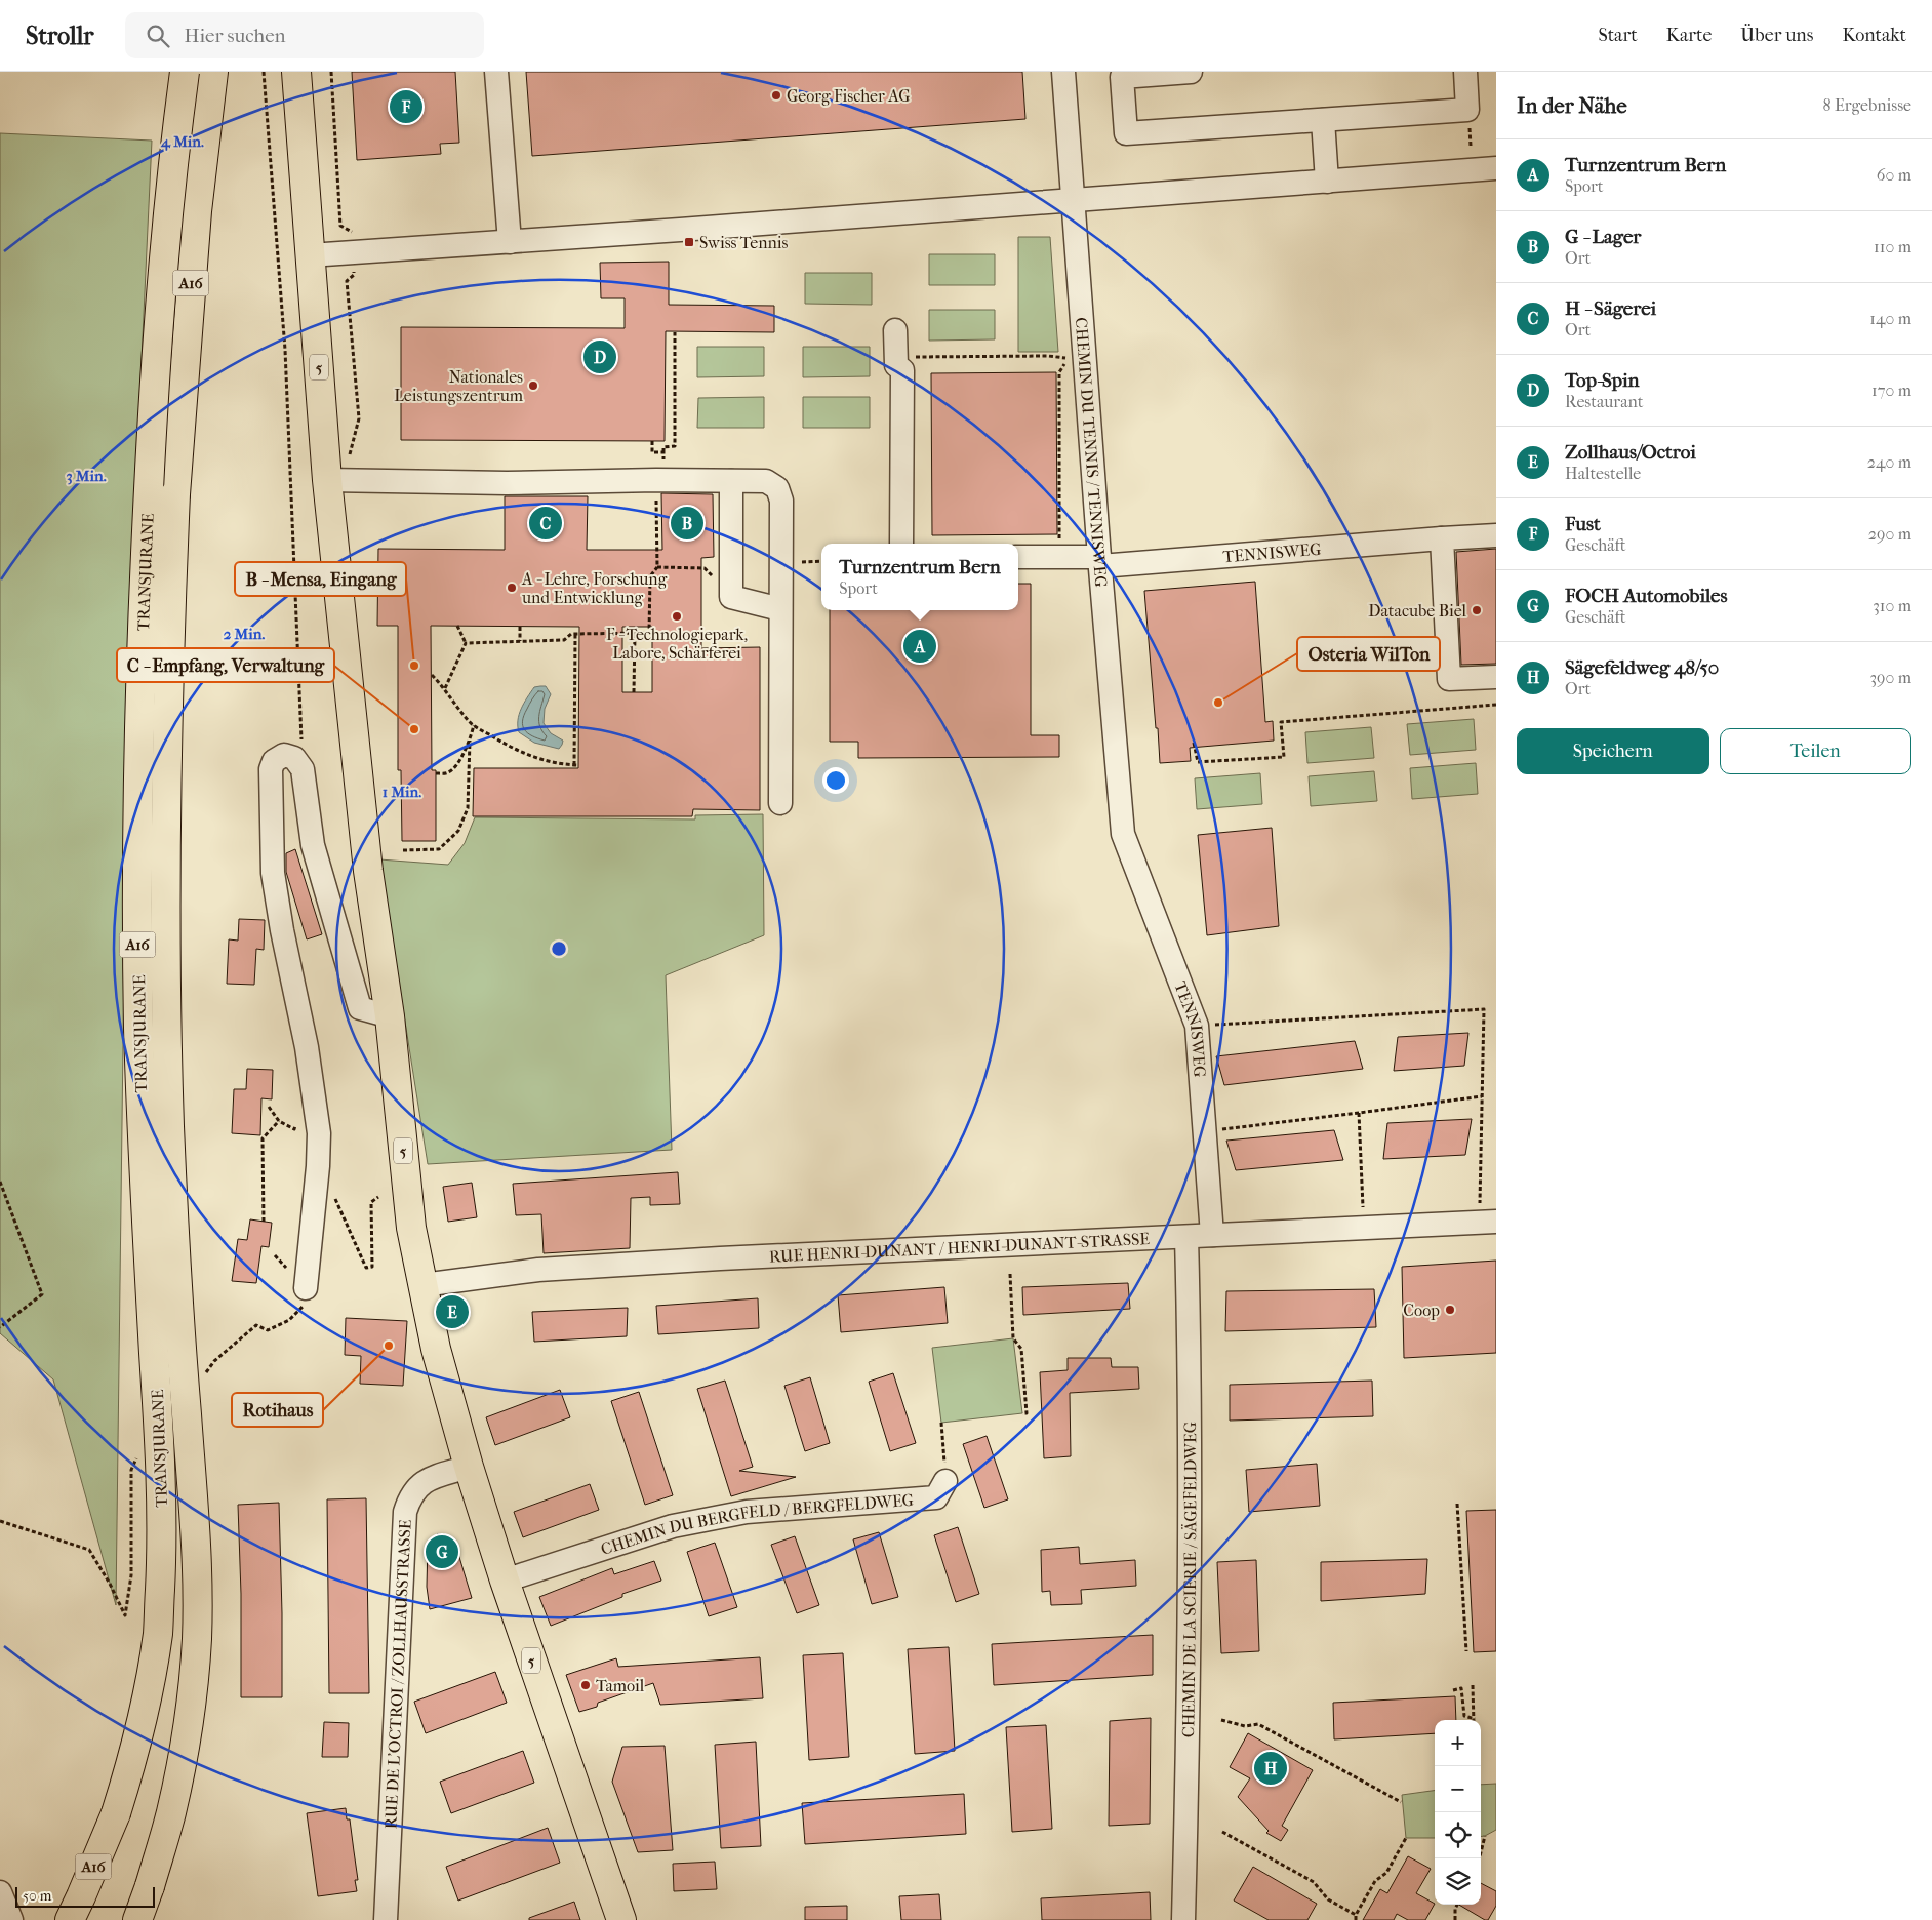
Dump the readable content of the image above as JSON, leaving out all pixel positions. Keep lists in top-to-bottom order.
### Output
{
  "streets": {
    "main road": ["A16", "5", "TRANSJURANE"],
    "street": [
      "CHEMIN DU TENNIS / TENNISWEG",
      "TENNISWEG",
      "RUE HENRI-DUNANT / HENRI-DUNANT-STRASSE",
      "CHEMIN DU BERGFELD / BERGFELDWEG",
      "CHEMIN DE LA SCIERIE / SÄGEFELDWEG",
      "RUE DE L'OCTROI / ZOLLHAUSSTRASSE"
    ]
  },
  "crossings": [
    ["5", "RUE HENRI-DUNANT / HENRI-DUNANT-STRASSE"],
    ["5", "CHEMIN DU BERGFELD / BERGFELDWEG"],
    ["5", "RUE DE L'OCTROI / ZOLLHAUSSTRASSE"],
    ["CHEMIN DU TENNIS / TENNISWEG", "TENNISWEG"],
    ["TENNISWEG", "RUE HENRI-DUNANT / HENRI-DUNANT-STRASSE"],
    ["RUE HENRI-DUNANT / HENRI-DUNANT-STRASSE", "CHEMIN DE LA SCIERIE / SÄGEFELDWEG"]
  ],
  "places": {
    "other": [
      "Georg Fischer AG",
      "Nationales Leistungszentrum",
      "A - Lehre, Forschung und Entwicklung",
      "Datacube Biel",
      "F - Technologiepark, Labore, Schärferei",
      "B - Mensa, Eingang",
      "Osteria WilTon",
      "C - Empfang, Verwaltung",
      "Coop",
      "Rotihaus",
      "Tamoil"
    ],
    "transit": ["Swiss Tennis"]
  },
  "scale_bar": "50 m",
  "page": {
    "header": "Strollr",
    "search": "Hier suchen",
    "nav": [
      "Start",
      "Karte",
      "Über uns",
      "Kontakt"
    ],
    "heading": ["In der Nähe", "8 Ergebnisse"],
    "pins": [
      "F",
      "D",
      "B",
      "C",
      "A",
      "E",
      "G",
      "H"
    ],
    "list": [
      {
        "mark": "A",
        "name": "Turnzentrum Bern",
        "note": "Sport",
        "value": "60 m"
      },
      {
        "mark": "B",
        "name": "G - Lager",
        "note": "Ort",
        "value": "110 m"
      },
      {
        "mark": "C",
        "name": "H - Sägerei",
        "note": "Ort",
        "value": "140 m"
      },
      {
        "mark": "D",
        "name": "Top-Spin",
        "note": "Restaurant",
        "value": "170 m"
      },
      {
        "mark": "E",
        "name": "Zollhaus/Octroi",
        "note": "Haltestelle",
        "value": "240 m"
      },
      {
        "mark": "F",
        "name": "Fust",
        "note": "Geschäft",
        "value": "290 m"
      },
      {
        "mark": "G",
        "name": "FOCH Automobiles",
        "note": "Geschäft",
        "value": "310 m"
      },
      {
        "mark": "H",
        "name": "Sägefeldweg 48/50",
        "note": "Ort",
        "value": "390 m"
      }
    ],
    "popup": ["Turnzentrum Bern", "Sport"],
    "buttons": ["Speichern", "Teilen"],
    "map_buttons": ["+", "−"],
    "scale": "50 m"
  },
  "rings": [
    "4 Min.",
    "3 Min.",
    "2 Min.",
    "1 Min."
  ]
}
